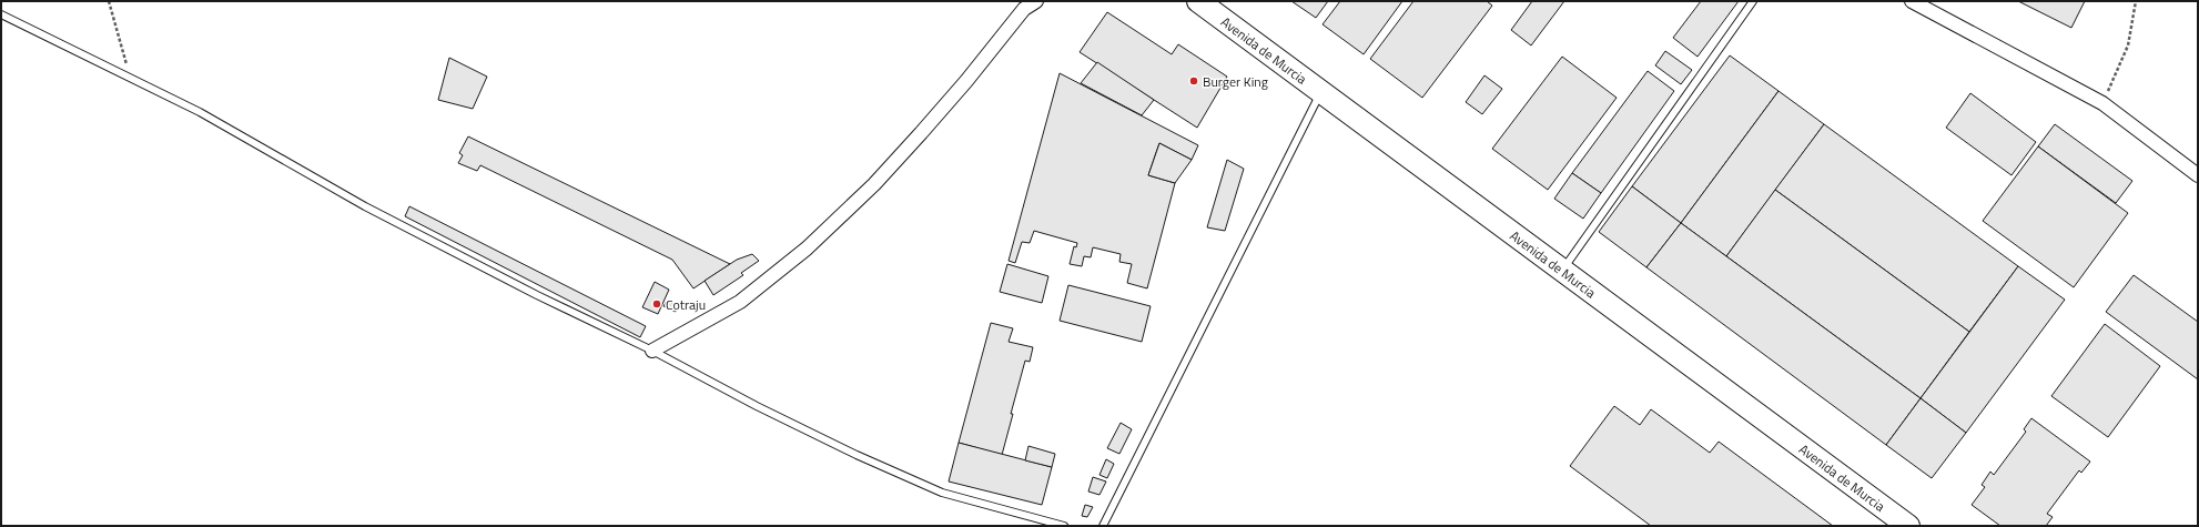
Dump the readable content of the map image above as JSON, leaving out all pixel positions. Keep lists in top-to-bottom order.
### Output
{
  "streets": {
    "main road": ["Avenida de Murcia"]
  },
  "places": ["Burger King", "Cotraju"]
}
